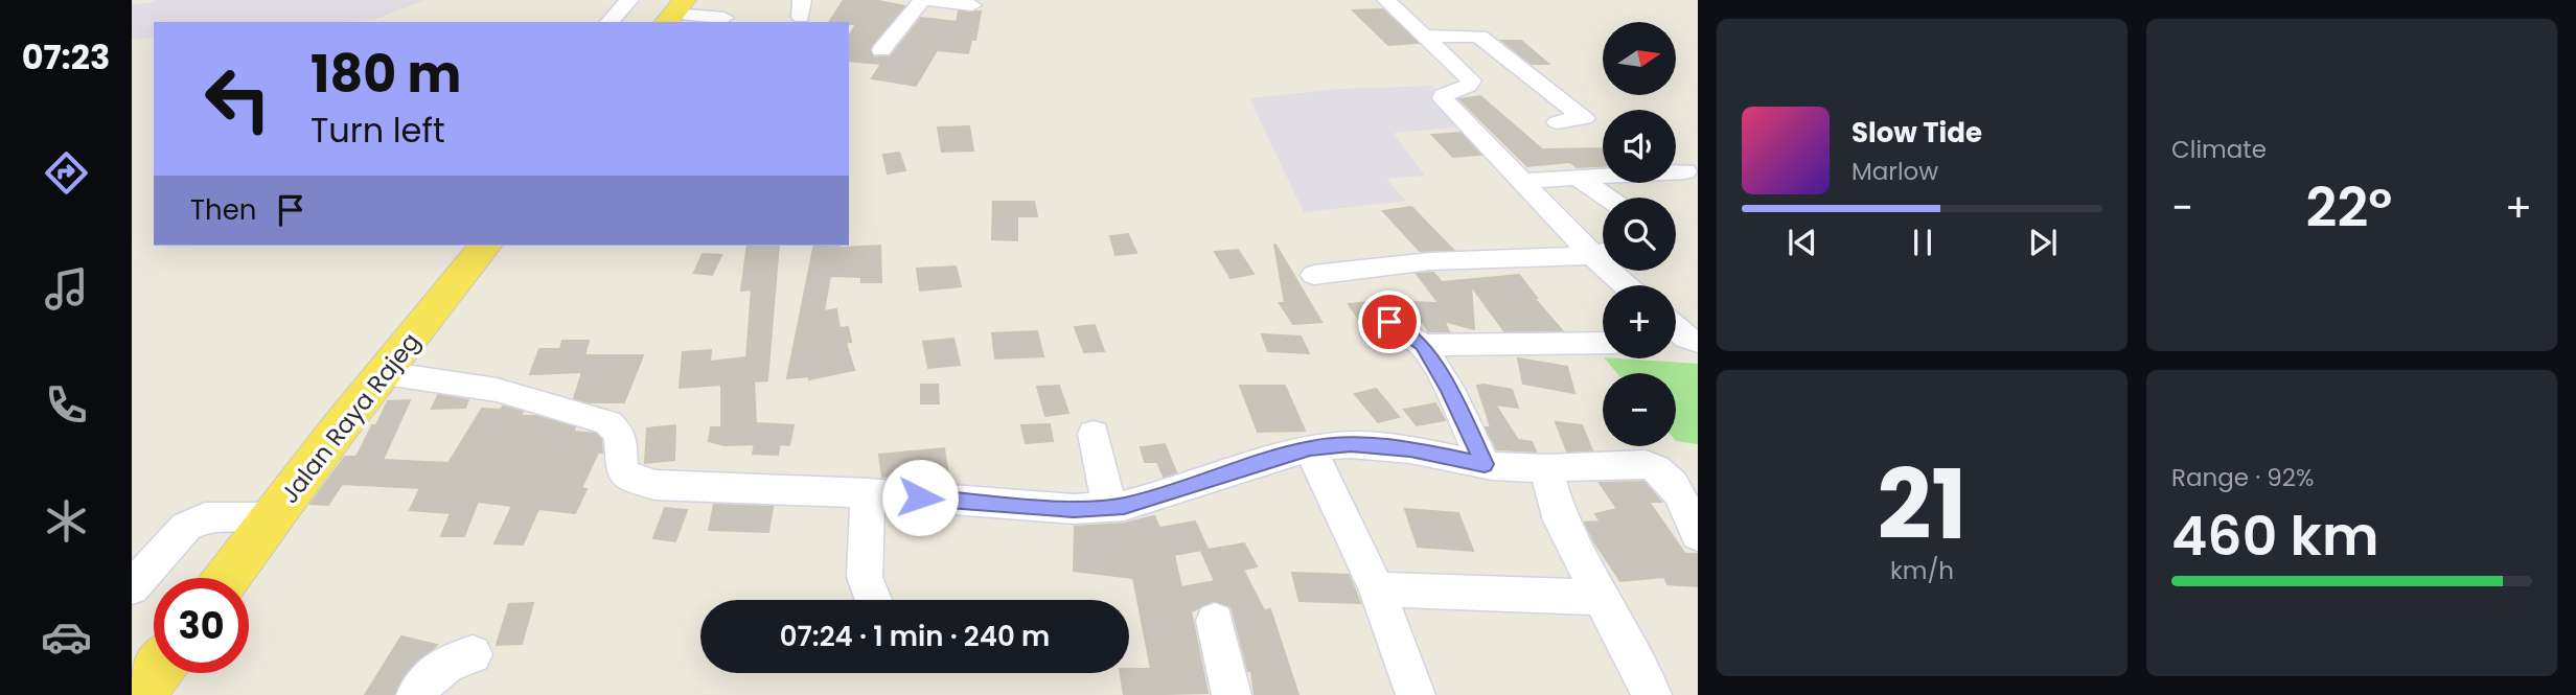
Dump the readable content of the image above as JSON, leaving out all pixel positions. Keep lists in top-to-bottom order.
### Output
{
  "streets": {
    "main road": ["Jalan Raya Rajeg"]
  },
  "north": "right",
  "page": {
    "tabs": "07:23",
    "tile": [
      "Climate",
      ["21", "km/h"],
      ["Range · 92%", "460 km"]
    ],
    "map_buttons": ["+", "−"],
    "turn": ["180 m", "Turn left"],
    "song": ["Slow Tide", "Marlow"],
    "then": "Then",
    "heat": ["−", "22°", "+"],
    "limit": "30",
    "trip": "07:24 · 1 min · 240 m"
  }
}
